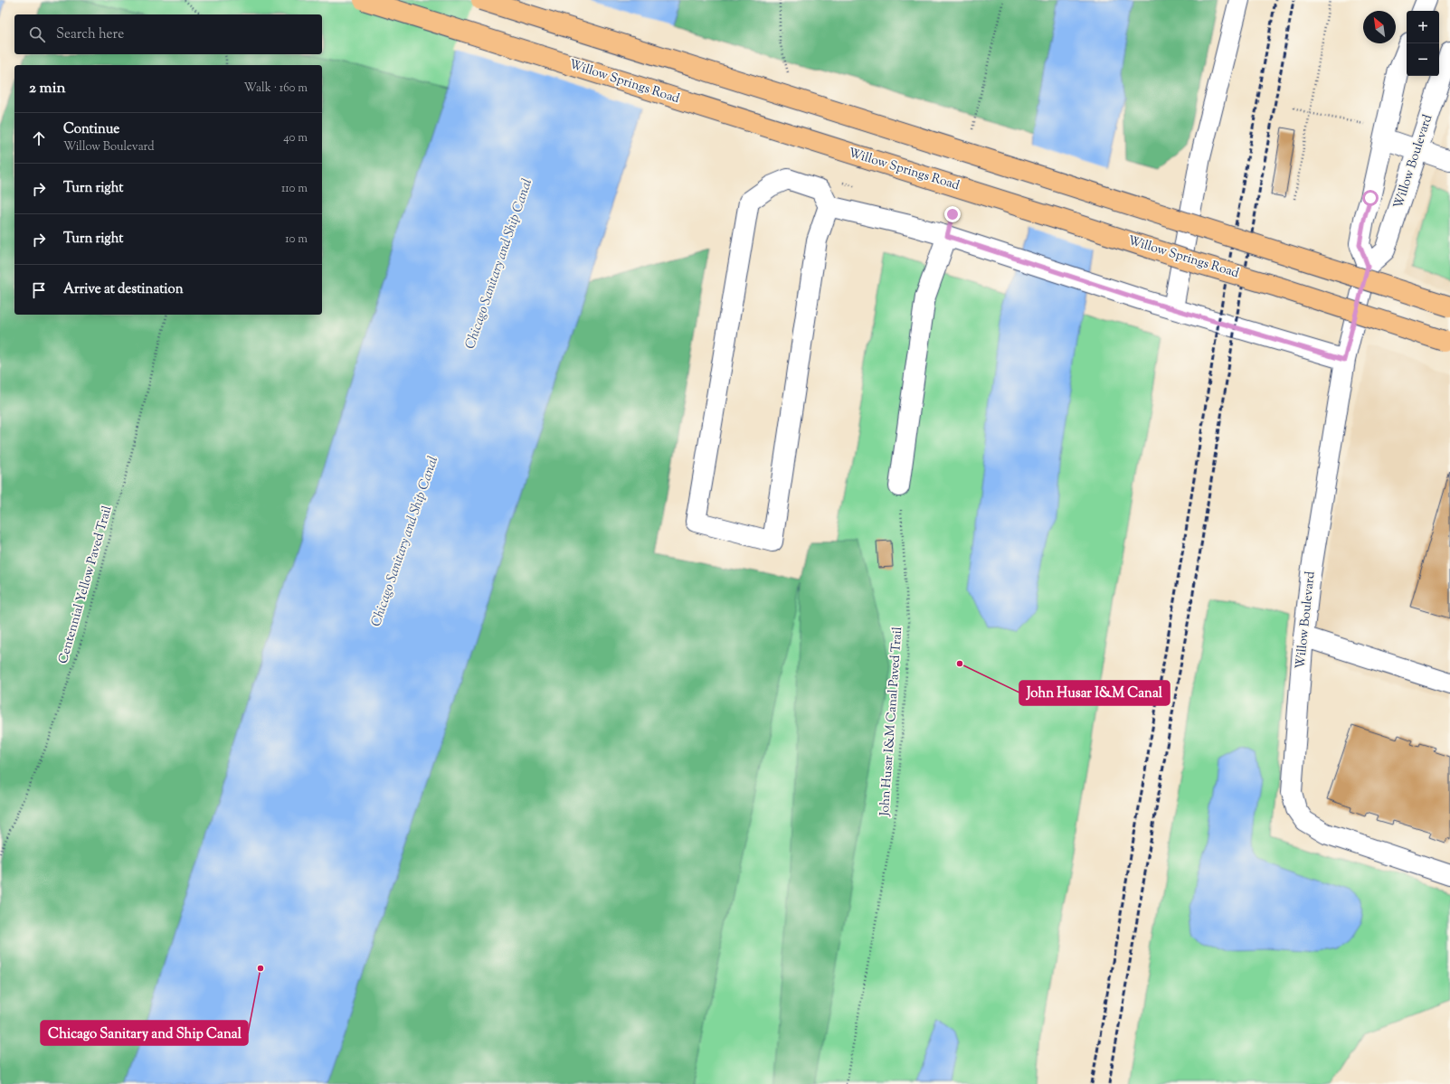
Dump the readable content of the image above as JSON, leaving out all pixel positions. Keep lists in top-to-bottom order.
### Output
{
  "streets": {
    "main road": ["Willow Springs Road"],
    "street": ["Willow Boulevard"],
    "path": ["Centennial Yellow Paved Trail", "John Husar I&M Canal Paved Trail"]
  },
  "water": ["Chicago Sanitary and Ship Canal"],
  "places": ["John Husar I&M Canal", "Chicago Sanitary and Ship Canal"],
  "north": "top left",
  "page": {
    "map_buttons": ["+", "−"],
    "search": "Search here",
    "heading": ["2 min", "Walk · 160 m"],
    "list": [
      ["Continue", "Willow Boulevard", "40 m"],
      ["Turn right", "110 m"],
      ["Turn right", "10 m"],
      "Arrive at destination"
    ]
  }
}
